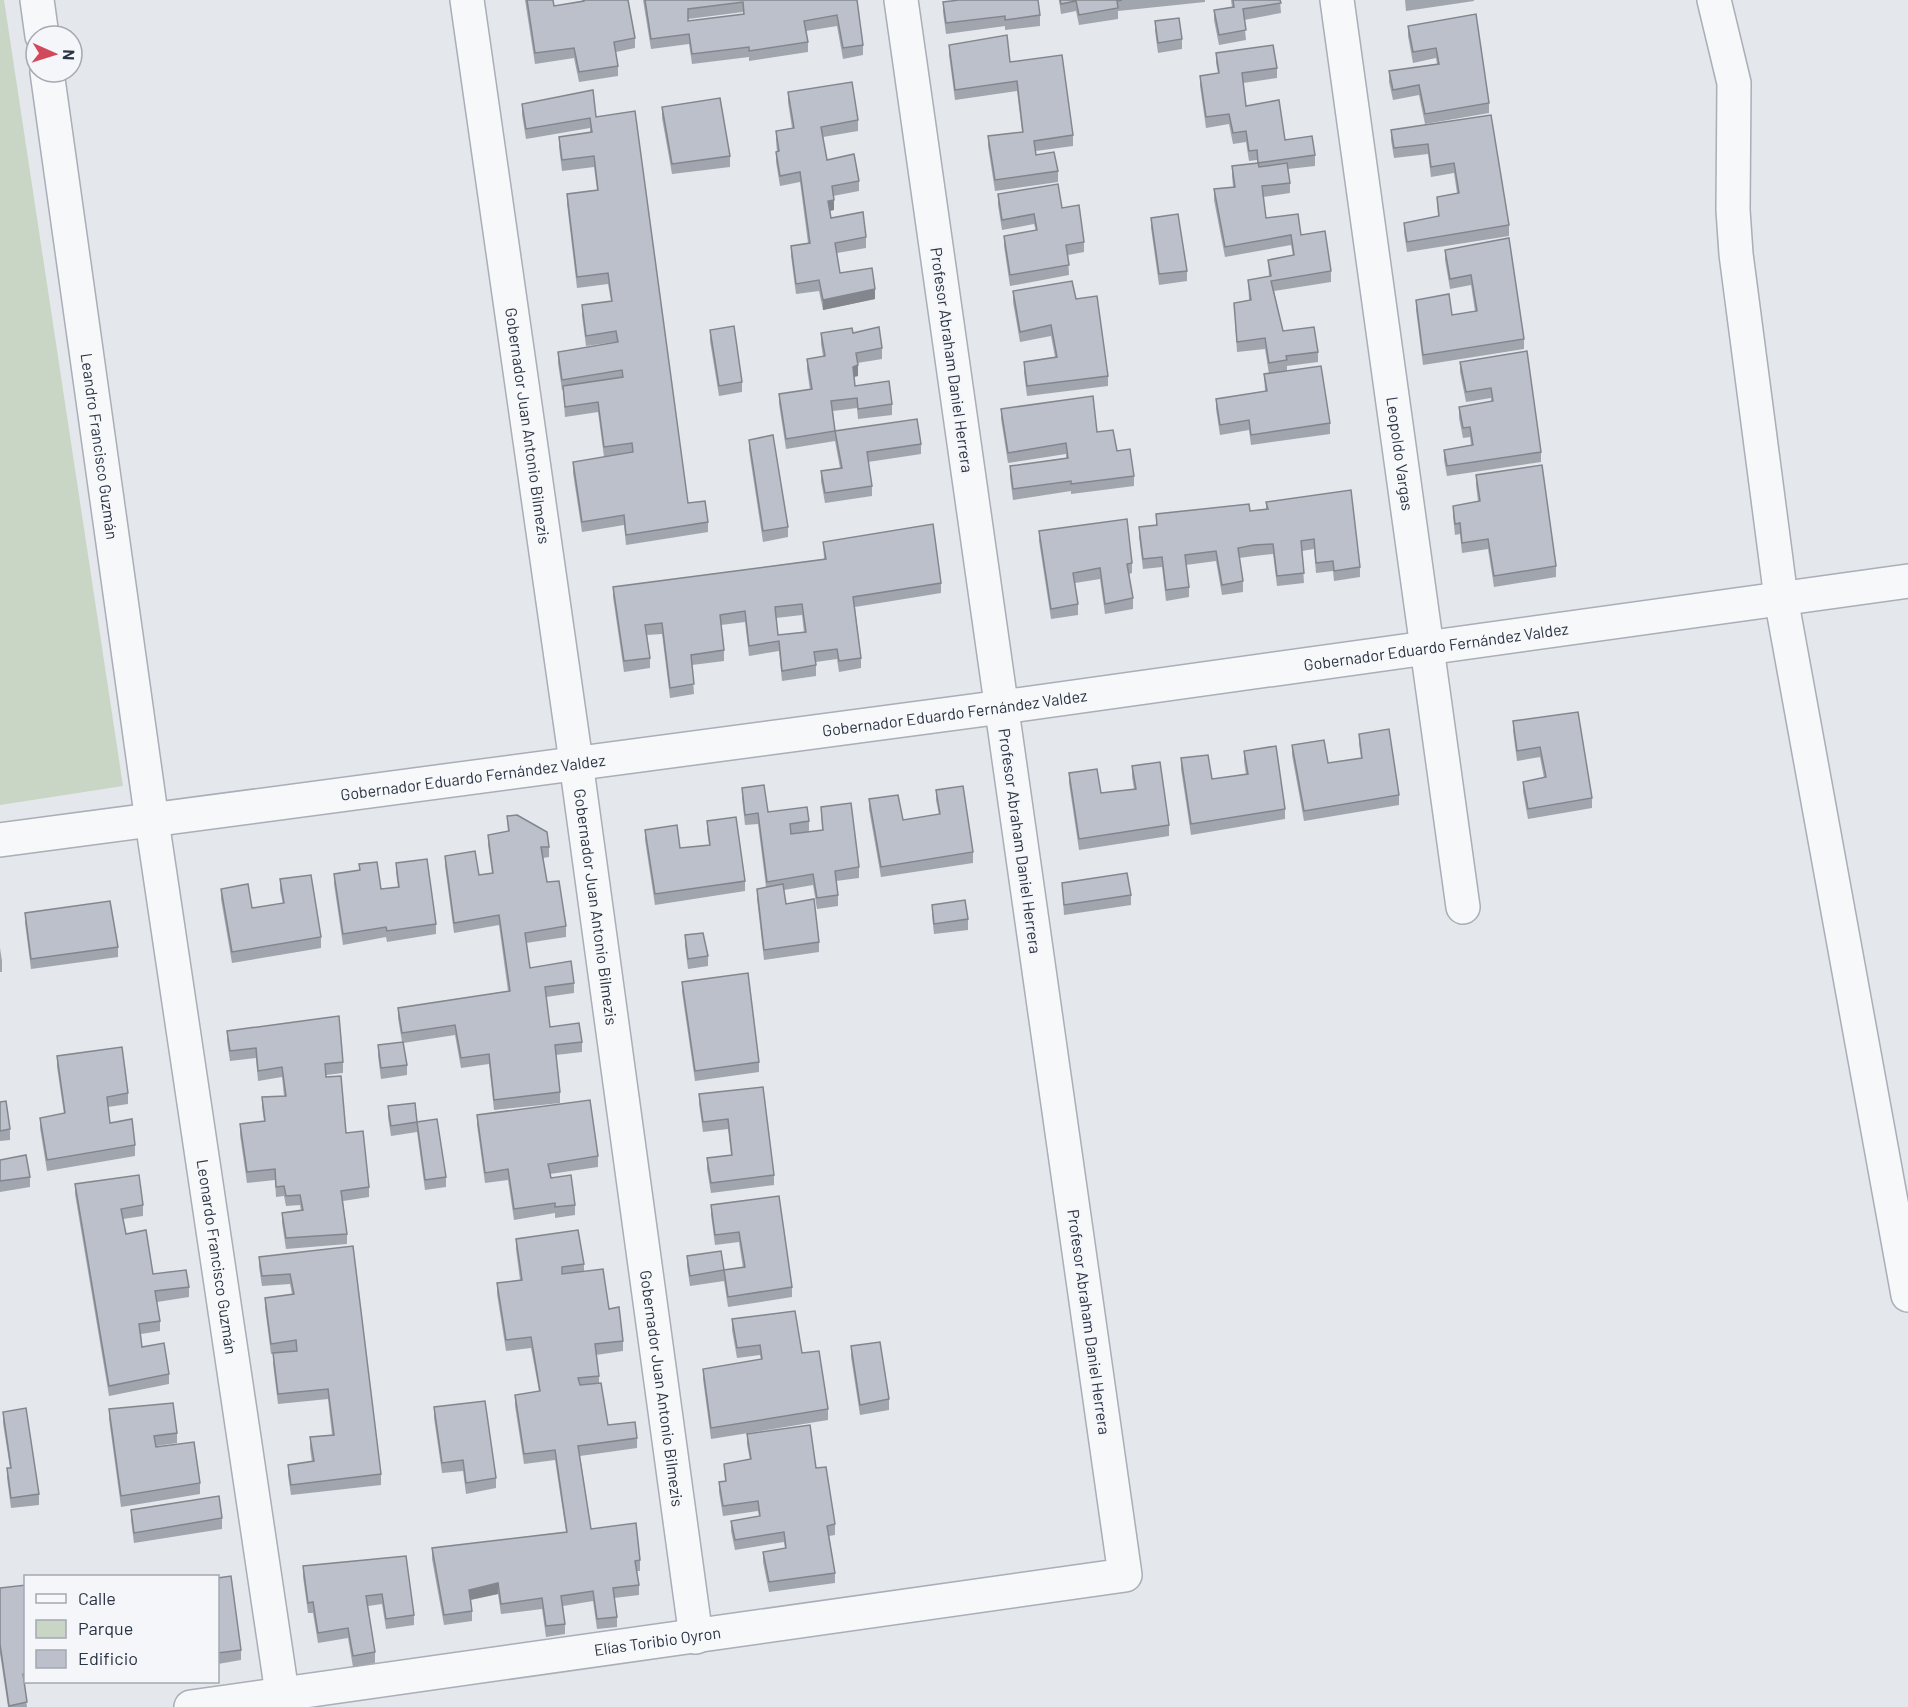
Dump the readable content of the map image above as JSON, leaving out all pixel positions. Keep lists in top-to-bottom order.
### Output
{
  "streets": {
    "street": [
      "Profesor Abraham Daniel Herrera",
      "Gobernador Juan Antonio Bilmezis",
      "Leandro Francisco Guzmán",
      "Leopoldo Vargas",
      "Gobernador Eduardo Fernández Valdez",
      "Leonardo Francisco Guzmán",
      "Elías Toribio Oyron"
    ]
  },
  "crossings": [
    ["Profesor Abraham Daniel Herrera", "Gobernador Eduardo Fernández Valdez"],
    ["Profesor Abraham Daniel Herrera", "Elías Toribio Oyron"],
    ["Gobernador Juan Antonio Bilmezis", "Gobernador Eduardo Fernández Valdez"],
    ["Gobernador Juan Antonio Bilmezis", "Elías Toribio Oyron"],
    ["Leandro Francisco Guzmán", "Gobernador Eduardo Fernández Valdez"],
    ["Leandro Francisco Guzmán", "Leonardo Francisco Guzmán"],
    ["Leopoldo Vargas", "Gobernador Eduardo Fernández Valdez"],
    ["Gobernador Eduardo Fernández Valdez", "Leonardo Francisco Guzmán"],
    ["Leonardo Francisco Guzmán", "Elías Toribio Oyron"]
  ],
  "legend": ["Calle", "Parque", "Edificio"],
  "north": "right"
}
